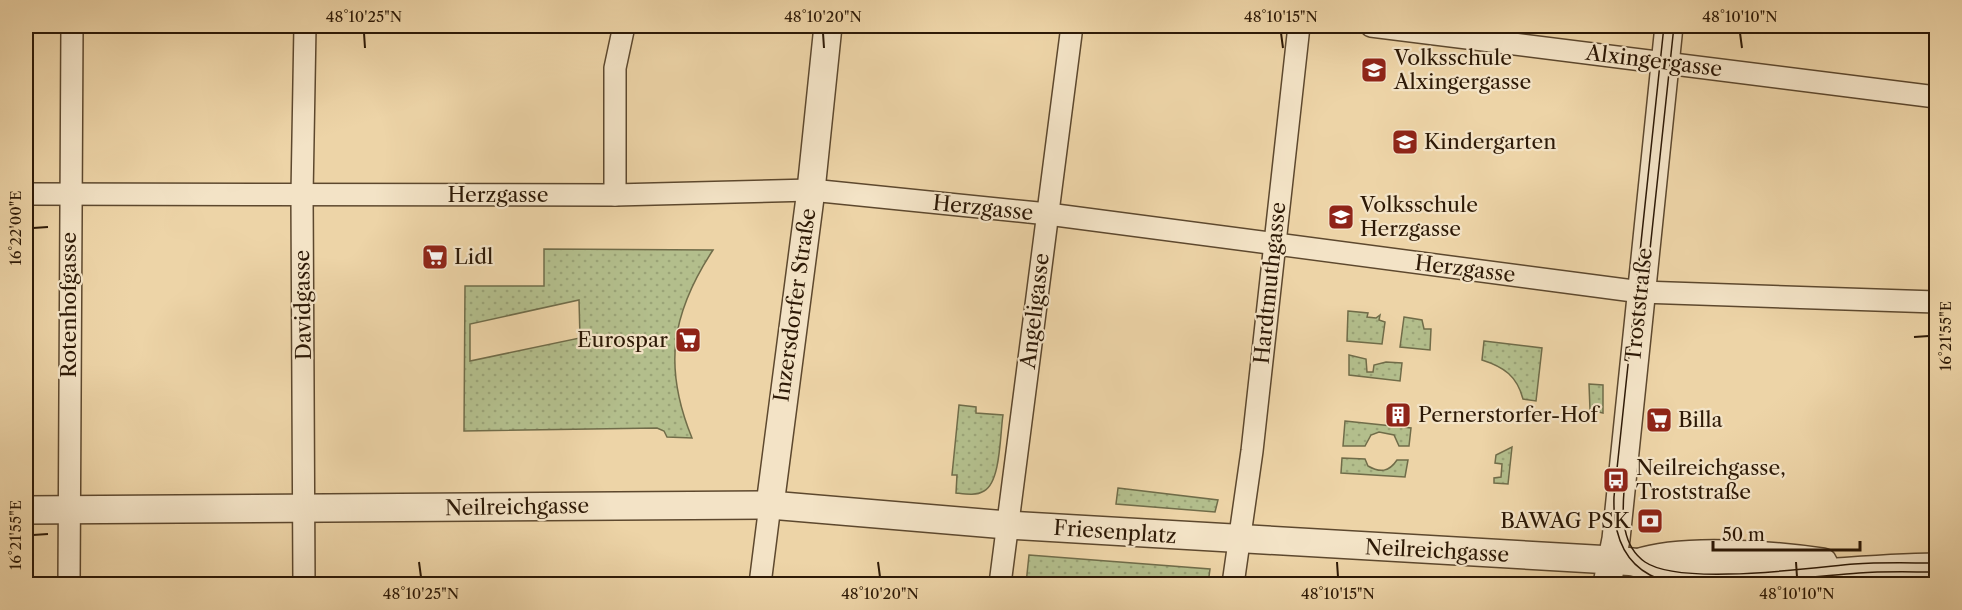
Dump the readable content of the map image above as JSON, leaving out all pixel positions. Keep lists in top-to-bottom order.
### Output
{
  "streets": {
    "street": [
      "Alxingergasse",
      "Herzgasse",
      "Hardtmuthgasse",
      "Rotenhofgasse",
      "Davidgasse",
      "Inzersdorfer Straße",
      "Troststraße",
      "Angeligasse",
      "Neilreichgasse",
      "Friesenplatz"
    ]
  },
  "crossings": [
    ["Alxingergasse", "Troststraße"],
    ["Herzgasse", "Hardtmuthgasse"],
    ["Herzgasse", "Rotenhofgasse"],
    ["Herzgasse", "Davidgasse"],
    ["Herzgasse", "Inzersdorfer Straße"],
    ["Herzgasse", "Troststraße"],
    ["Herzgasse", "Angeligasse"],
    ["Hardtmuthgasse", "Neilreichgasse"],
    ["Hardtmuthgasse", "Friesenplatz"],
    ["Rotenhofgasse", "Neilreichgasse"],
    ["Davidgasse", "Neilreichgasse"],
    ["Inzersdorfer Straße", "Neilreichgasse"],
    ["Troststraße", "Neilreichgasse"],
    ["Angeligasse", "Neilreichgasse"],
    ["Angeligasse", "Friesenplatz"],
    ["Neilreichgasse", "Friesenplatz"]
  ],
  "places": {
    "school or university": ["Volksschule Alxingergasse", "Kindergarten", "Volksschule Herzgasse"],
    "supermarket": ["Lidl", "Eurospar", "Billa"],
    "building": ["Pernerstorfer-Hof"],
    "bus stop": ["Neilreichgasse, Troststraße"],
    "bank": ["BAWAG PSK"]
  },
  "scale_bar": "50 m",
  "coordinates": [
    "48°10'25\"N",
    "48°10'20\"N",
    "48°10'15\"N",
    "48°10'10\"N",
    "16°22'00\"E",
    "16°21'55\"E"
  ]
}
